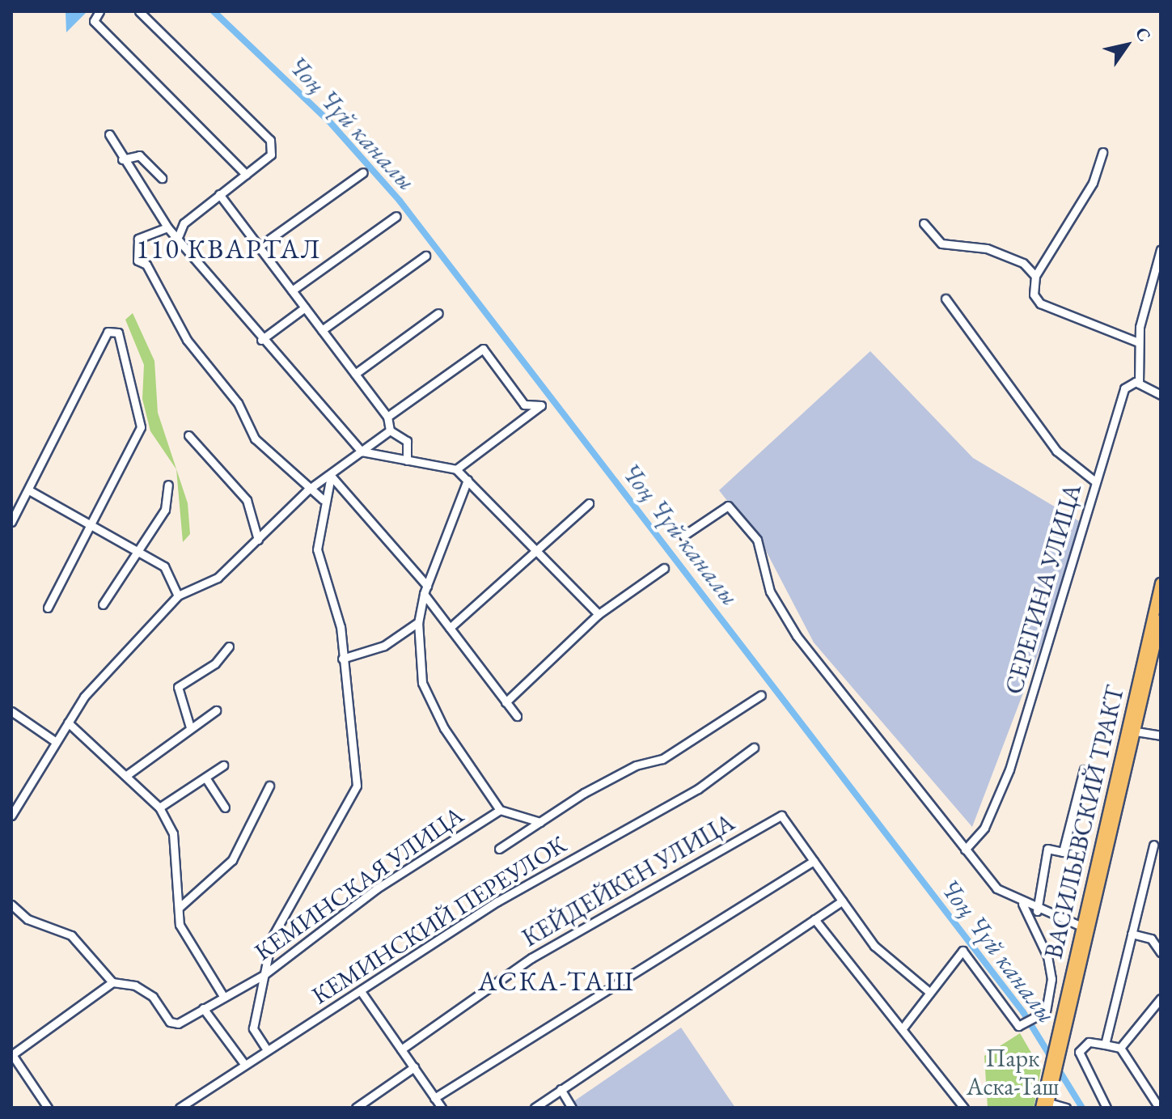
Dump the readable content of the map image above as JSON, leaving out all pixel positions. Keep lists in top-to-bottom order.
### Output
{
  "streets": {
    "main road": ["ВАСИЛЬЕВСКИЙ ТРАКТ"],
    "street": [
      "СЕРЕГИНА УЛИЦА",
      "КЕЙДЕЙКЕН УЛИЦА",
      "КЕМИНСКАЯ УЛИЦА",
      "КЕМИНСКИЙ ПЕРЕУЛОК"
    ]
  },
  "districts": ["110 КВАРТАЛ", "АСКА-ТАШ"],
  "water": ["Чоң Чүй каналы"],
  "parks": ["Парк Аска-Таш"],
  "north": "top right"
}
